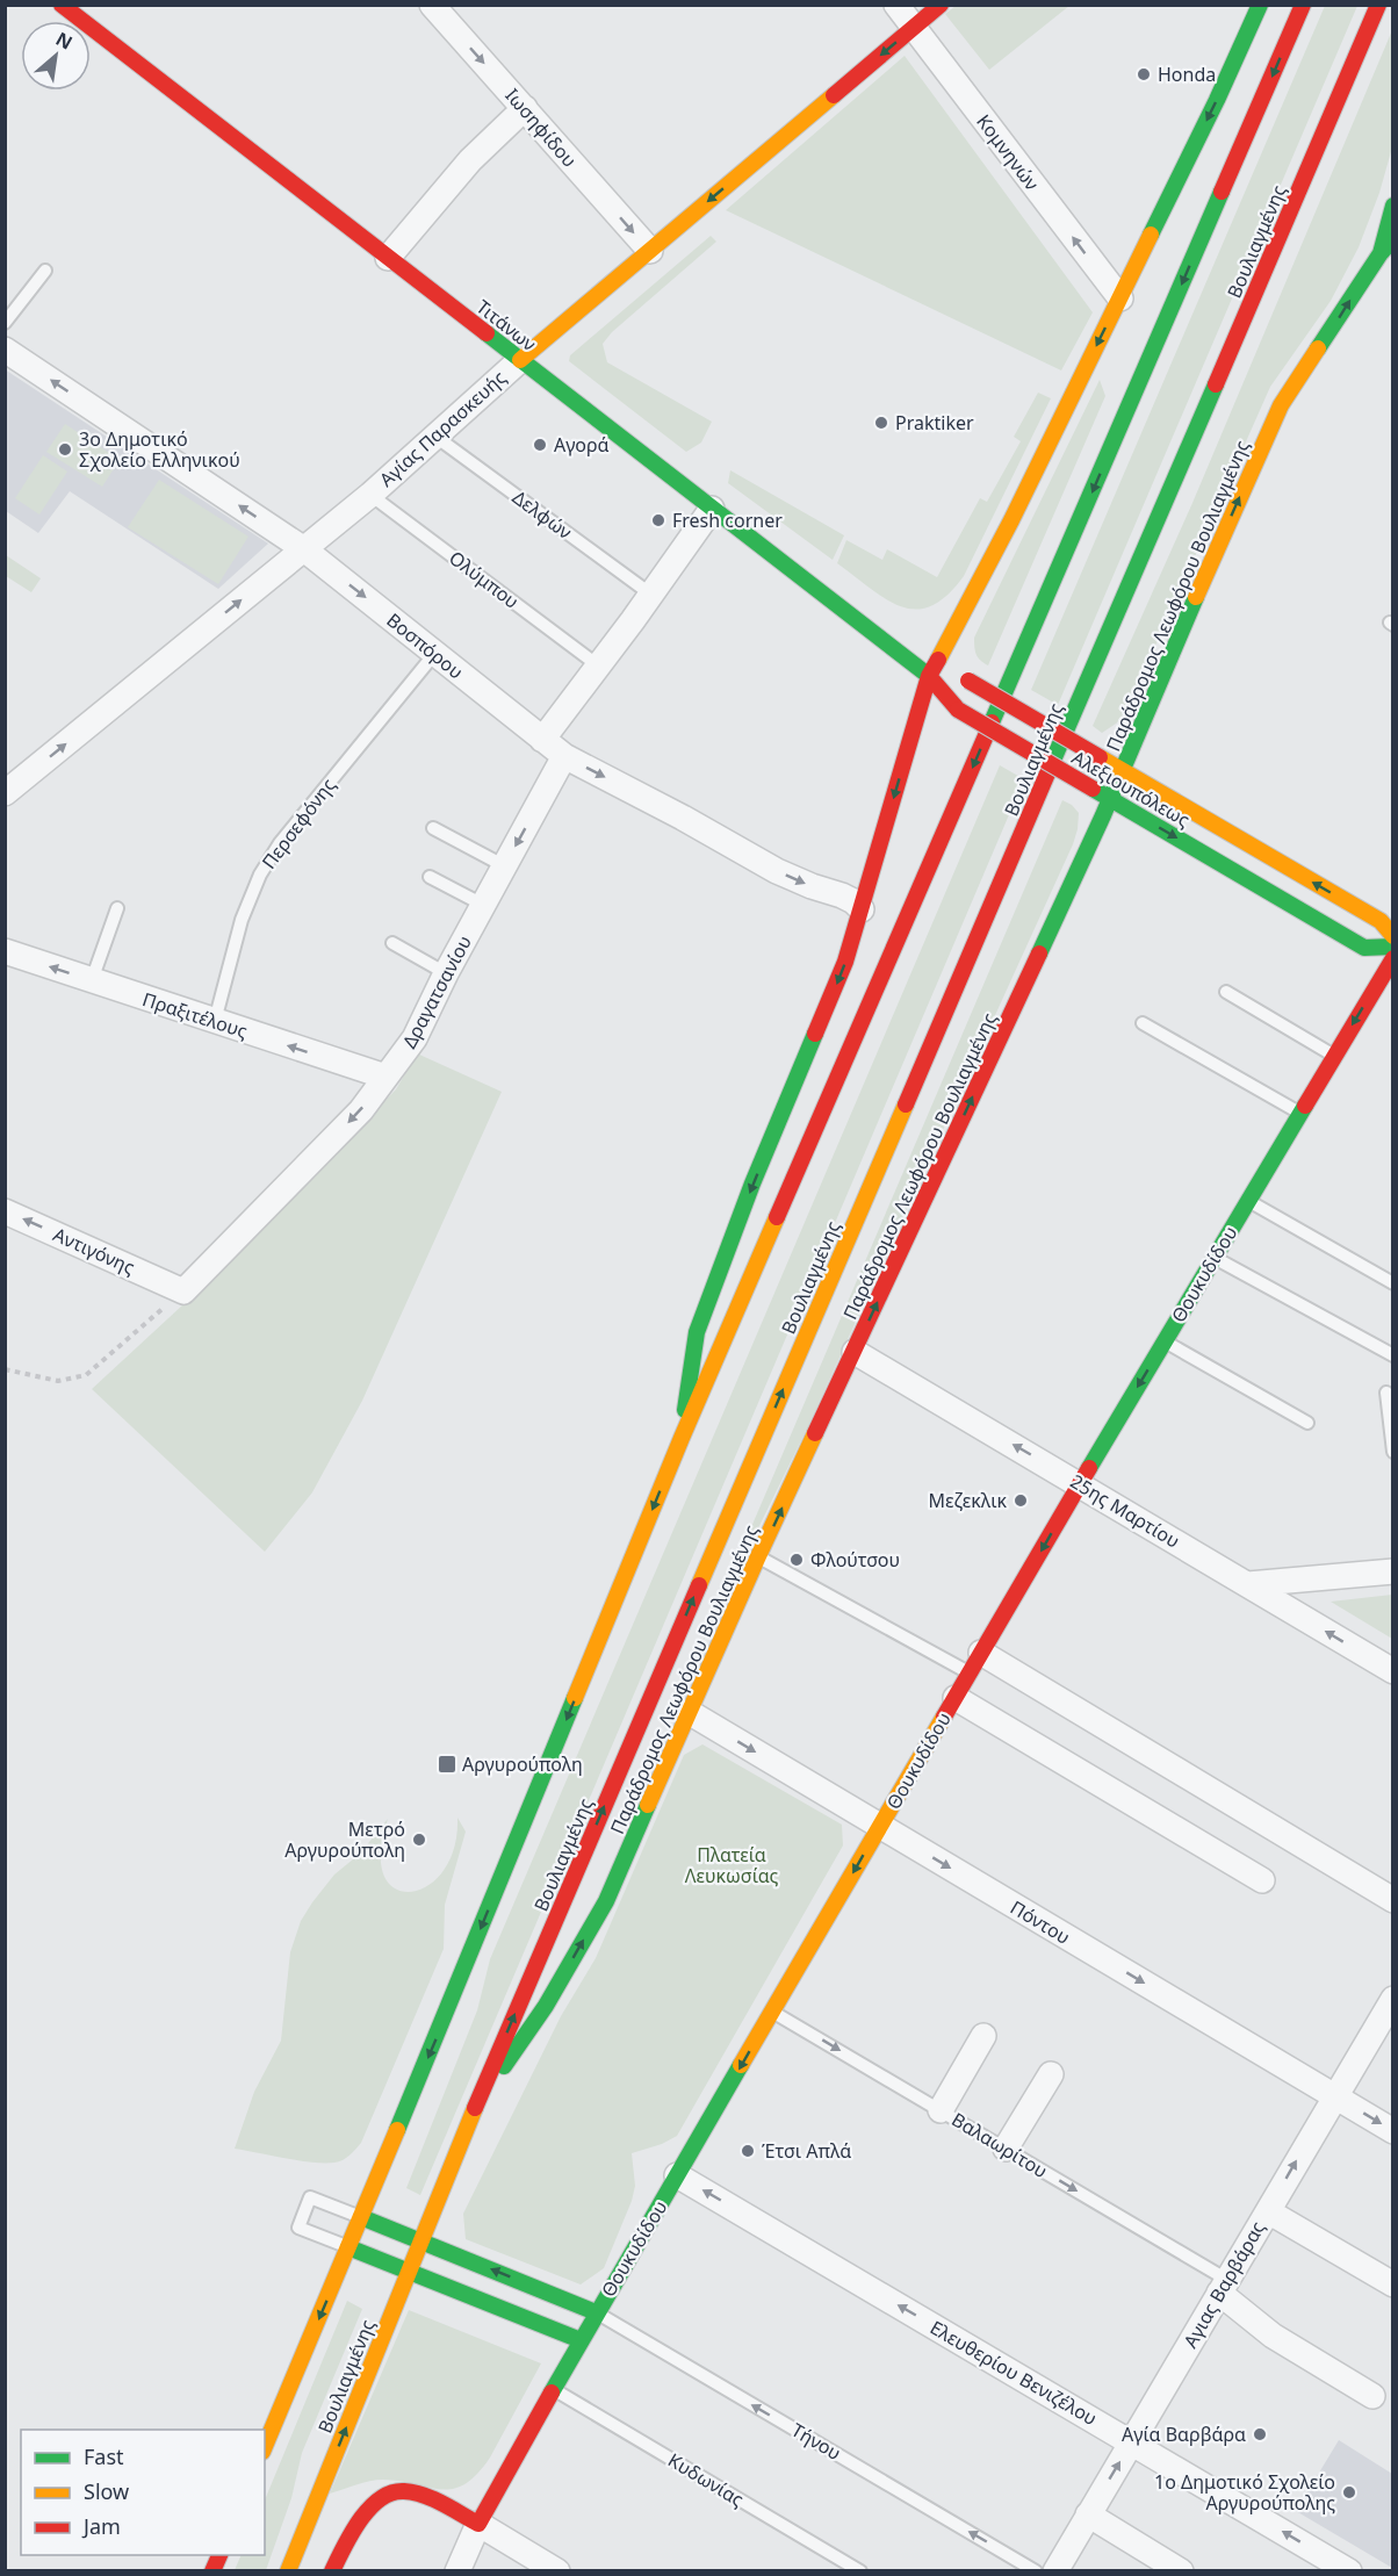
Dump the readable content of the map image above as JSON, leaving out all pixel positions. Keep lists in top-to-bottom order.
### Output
{
  "streets": {
    "main road": [
      "Βουλιαγμένης",
      "Τιτάνων",
      "Αγίας Παρασκευής",
      "Παράδρομος Λεωφόρου Βουλιαγμένης",
      "Αλεξιουπόλεως",
      "Θουκυδίδου"
    ],
    "street": [
      "Ιωσηφίδου",
      "Κομνηνών",
      "Βοσπόρου",
      "Δραγατσανίου",
      "Πραξιτέλους",
      "Αντιγόνης",
      "25ης Μαρτίου",
      "Πόντου",
      "Αγιας Βαρβάρας",
      "Ελευθερίου Βενιζέλου"
    ],
    "lane": [
      "Δελφών",
      "Ολύμπου",
      "Περσεφόνης",
      "Βαλαωρίτου",
      "Τήνου",
      "Κυδωνίας"
    ]
  },
  "crossings": [
    ["Ιωσηφίδου", "Αγίας Παρασκευής"],
    ["Κομνηνών", "Αγίας Παρασκευής"],
    ["Βουλιαγμένης", "Παράδρομος Λεωφόρου Βουλιαγμένης"],
    ["Τιτάνων", "Αγίας Παρασκευής"],
    ["Τιτάνων", "Αλεξιουπόλεως"],
    ["Αγίας Παρασκευής", "Δελφών"],
    ["Αγίας Παρασκευής", "Ολύμπου"],
    ["Αγίας Παρασκευής", "Βοσπόρου"],
    ["Παράδρομος Λεωφόρου Βουλιαγμένης", "Αλεξιουπόλεως"],
    ["Παράδρομος Λεωφόρου Βουλιαγμένης", "25ης Μαρτίου"],
    ["Παράδρομος Λεωφόρου Βουλιαγμένης", "Πόντου"],
    ["Βοσπόρου", "Περσεφόνης"],
    ["Βοσπόρου", "Δραγατσανίου"],
    ["Περσεφόνης", "Πραξιτέλους"],
    ["Δραγατσανίου", "Πραξιτέλους"],
    ["Δραγατσανίου", "Αντιγόνης"],
    ["Θουκυδίδου", "25ης Μαρτίου"],
    ["Θουκυδίδου", "Πόντου"],
    ["Θουκυδίδου", "Βαλαωρίτου"],
    ["Θουκυδίδου", "Ελευθερίου Βενιζέλου"],
    ["Θουκυδίδου", "Τήνου"],
    ["Θουκυδίδου", "Κυδωνίας"],
    ["Πόντου", "Αγιας Βαρβάρας"],
    ["Βαλαωρίτου", "Αγιας Βαρβάρας"],
    ["Αγιας Βαρβάρας", "Ελευθερίου Βενιζέλου"]
  ],
  "one_way": [
    "Ιωσηφίδου",
    "Κομνηνών",
    "Δραγατσανίου",
    "Πραξιτέλους",
    "Αντιγόνης",
    "Θουκυδίδου",
    "Βαλαωρίτου",
    "Τήνου"
  ],
  "parks": ["Πλατεία Λευκωσίας"],
  "places": {
    "other": [
      "Honda",
      "Praktiker",
      "Αγορά",
      "3ο Δημοτικό Σχολείο Ελληνικού",
      "Fresh corner",
      "Μεζεκλικ",
      "Φλούτσου",
      "Μετρό Αργυρούπολη",
      "Έτσι Απλά",
      "Αγία Βαρβάρα",
      "1ο Δημοτικό Σχολείο Αργυρούπολης"
    ],
    "transit": ["Αργυρούπολη"]
  },
  "legend": ["Fast", "Slow", "Jam"],
  "north": "top right"
}
